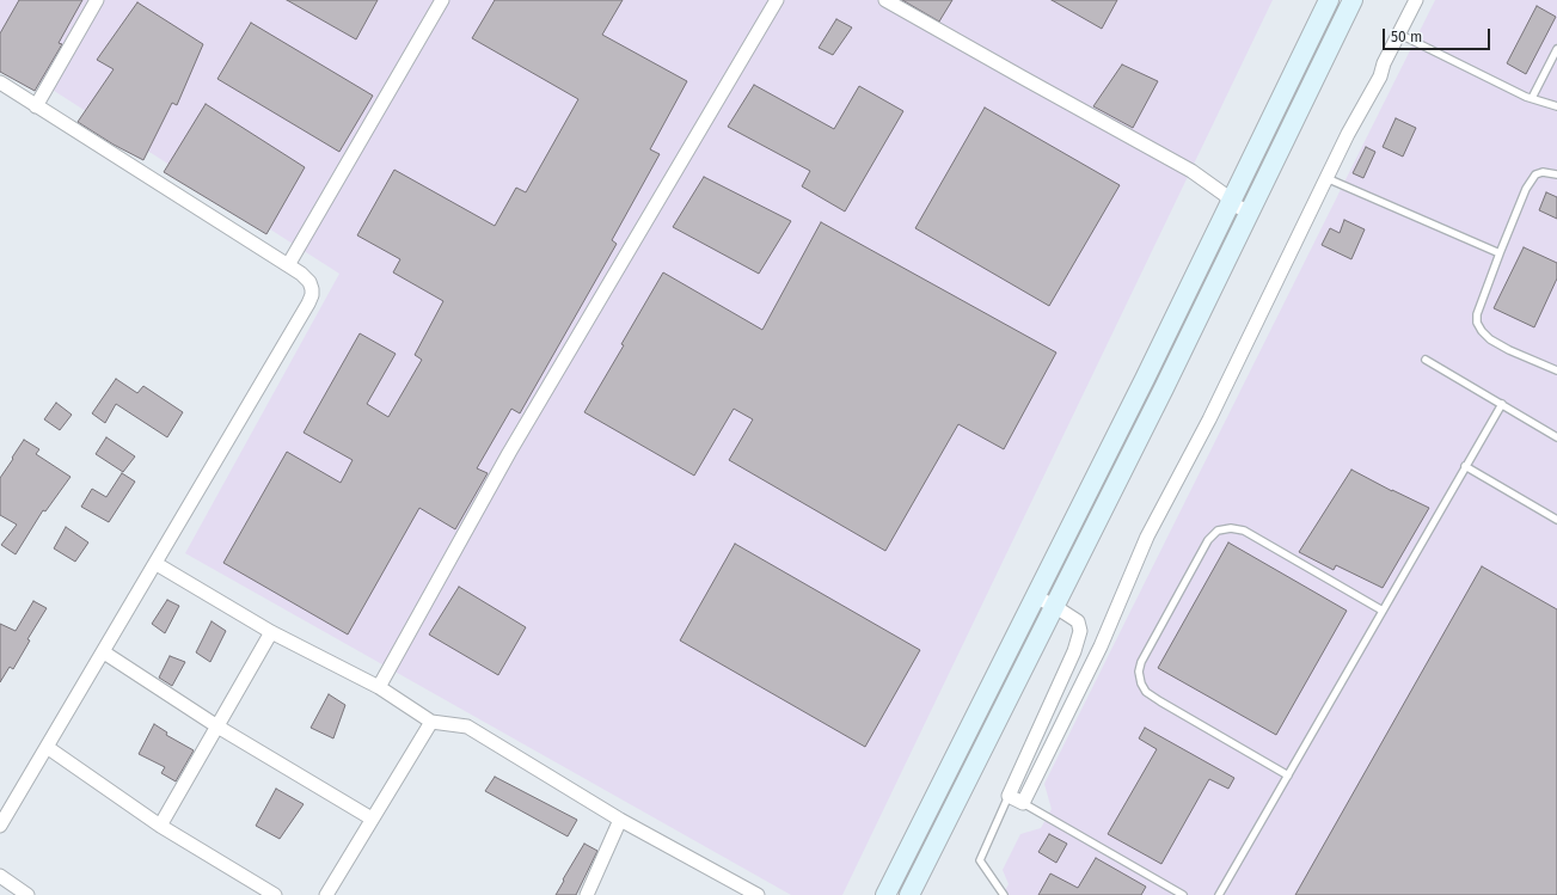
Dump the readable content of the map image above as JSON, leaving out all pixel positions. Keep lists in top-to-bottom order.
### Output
{
  "scale_bar": "50 m"
}
